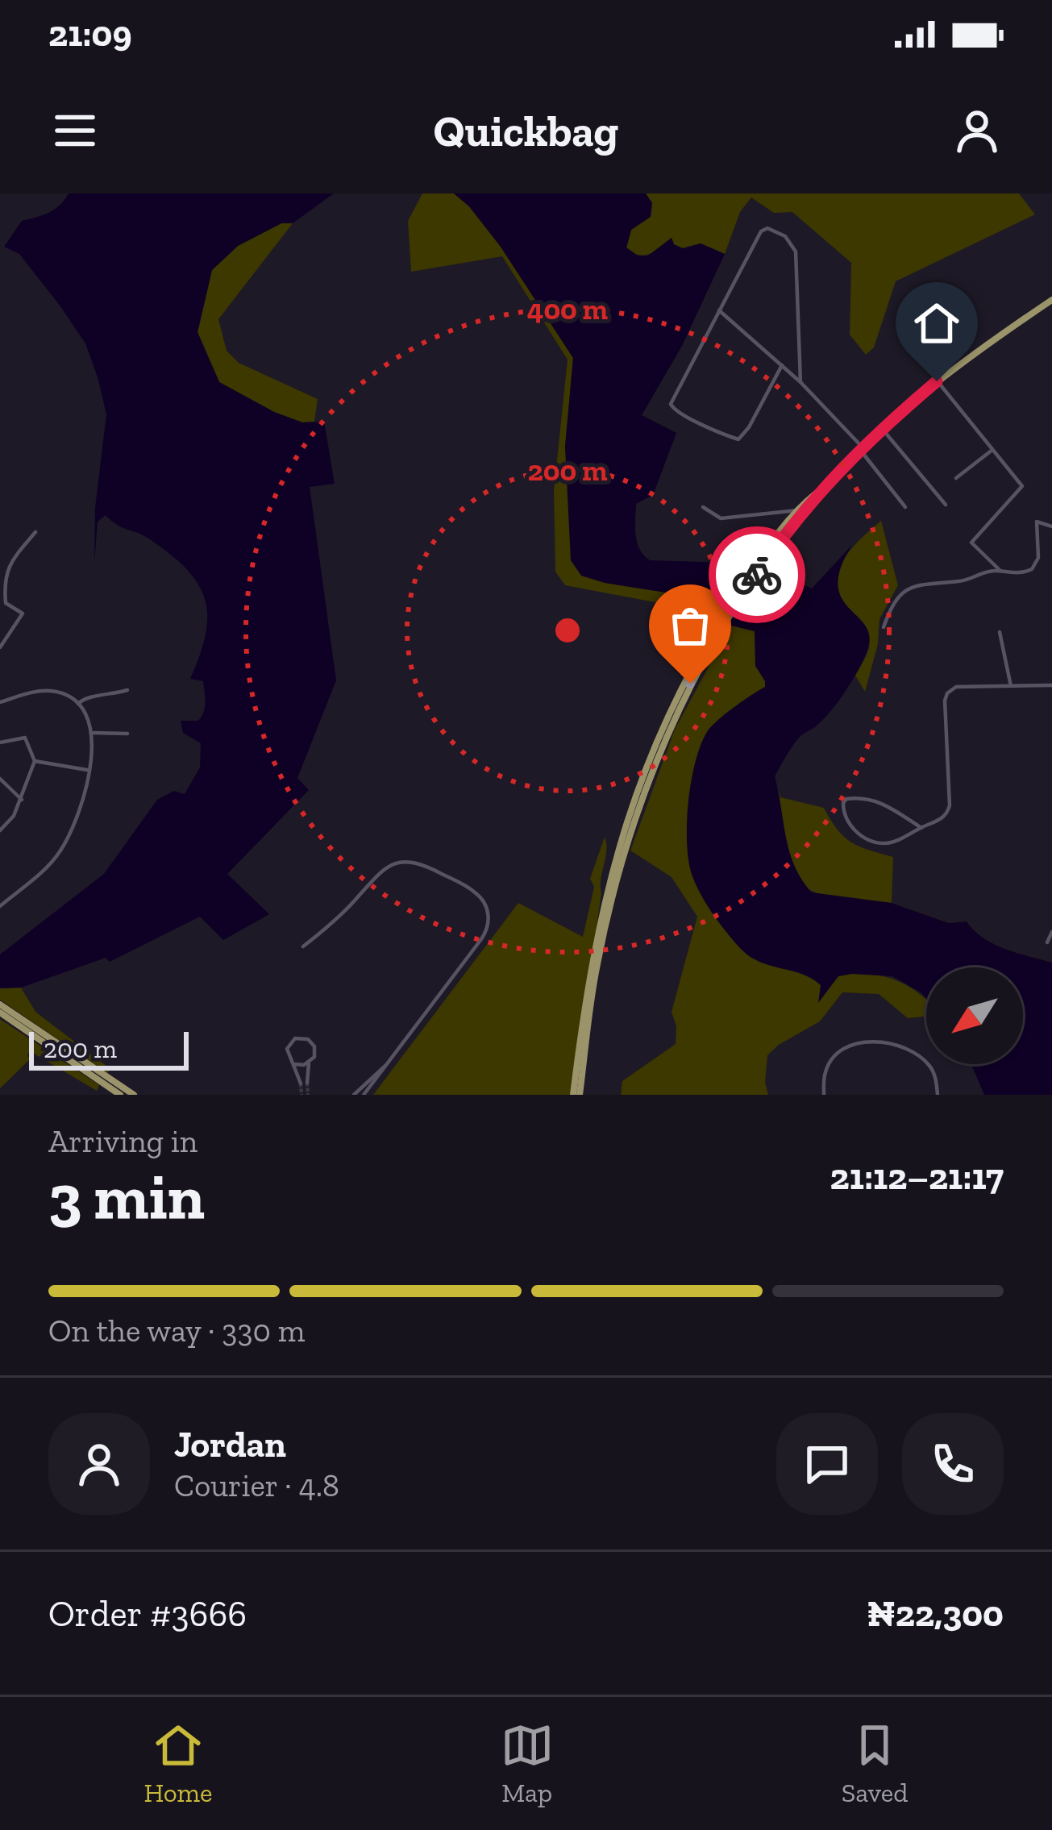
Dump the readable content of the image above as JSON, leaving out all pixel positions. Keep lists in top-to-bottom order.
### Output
{
  "scale_bar": "200 m",
  "north": "bottom left",
  "page": {
    "status": "21:09",
    "header": "Quickbag",
    "scale": "200 m",
    "heading": ["3 min", "Arriving in", "21:12–21:17"],
    "panel": [
      "Jordan",
      "Courier · 4.8",
      "Order #3666",
      "₦22,300"
    ],
    "bar": "On the way · 330 m",
    "tabs": ["Home", "Map", "Saved"]
  },
  "rings": ["400 m", "200 m"]
}
